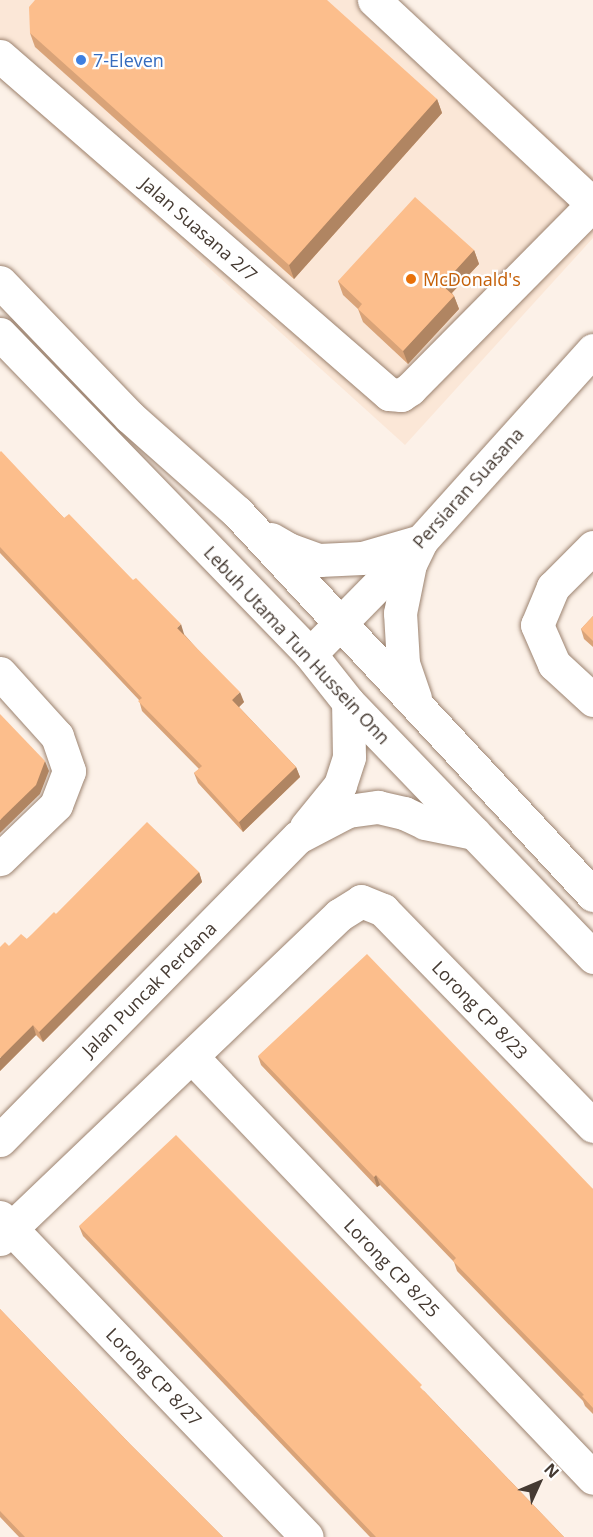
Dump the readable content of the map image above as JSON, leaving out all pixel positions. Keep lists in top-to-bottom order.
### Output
{
  "streets": {
    "street": [
      "Jalan Suasana 2/7",
      "Persiaran Suasana",
      "Lebuh Utama Tun Hussein Onn",
      "Jalan Puncak Perdana",
      "Lorong CP 8/23",
      "Lorong CP 8/25",
      "Lorong CP 8/27"
    ]
  },
  "crossings": [
    ["Persiaran Suasana", "Lebuh Utama Tun Hussein Onn"],
    ["Lorong CP 8/23", "Lorong CP 8/25"]
  ],
  "places": ["7-Eleven", "McDonald's"],
  "north": "top right"
}
